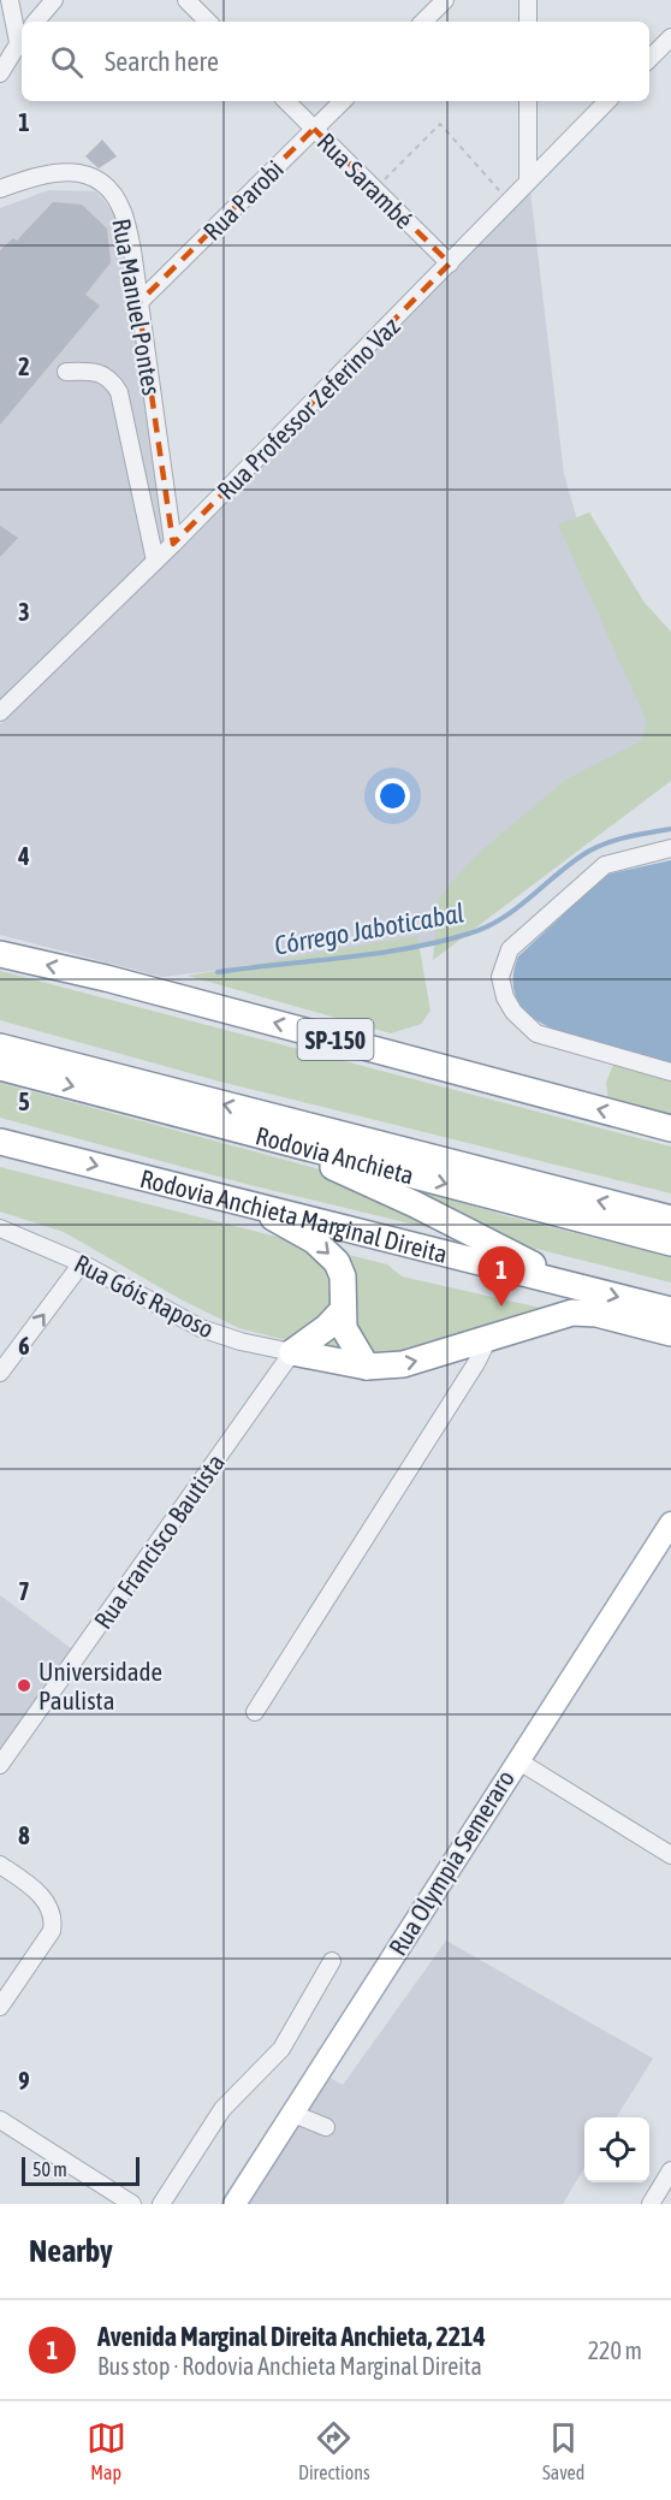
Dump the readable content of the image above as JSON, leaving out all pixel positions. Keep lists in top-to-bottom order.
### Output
{
  "streets": {
    "highway": ["SP-150", "Rodovia Anchieta", "Rodovia Anchieta Marginal Direita"],
    "main road": ["Rua Olympia Semeraro"],
    "street": [
      "Rua Sarambé",
      "Rua Parobi",
      "Rua Manuel Pontes",
      "Rua Professor Zeferino Vaz",
      "Rua Góis Raposo",
      "Rua Francisco Bautista"
    ]
  },
  "crossings": [
    ["Rua Sarambé", "Rua Parobi"],
    ["Rua Sarambé", "Rua Professor Zeferino Vaz"],
    ["Rua Parobi", "Rua Manuel Pontes"],
    ["Rua Manuel Pontes", "Rua Professor Zeferino Vaz"],
    ["Rua Góis Raposo", "Rua Francisco Bautista"]
  ],
  "water": ["Córrego Jaboticabal"],
  "places": ["Universidade Paulista"],
  "scale_bar": "50 m",
  "page": {
    "search": "Search here",
    "pins": "1",
    "scale": "50 m",
    "heading": "Nearby",
    "list": [
      {
        "mark": "1",
        "name": "Avenida Marginal Direita Anchieta, 2214",
        "note": "Bus stop · Rodovia Anchieta Marginal Direita",
        "value": "220 m"
      }
    ],
    "nav": ["Map", "Directions", "Saved"]
  },
  "grid": {
    "rows": [
      "1",
      "2",
      "3",
      "4",
      "5",
      "6",
      "7",
      "8",
      "9"
    ]
  }
}
